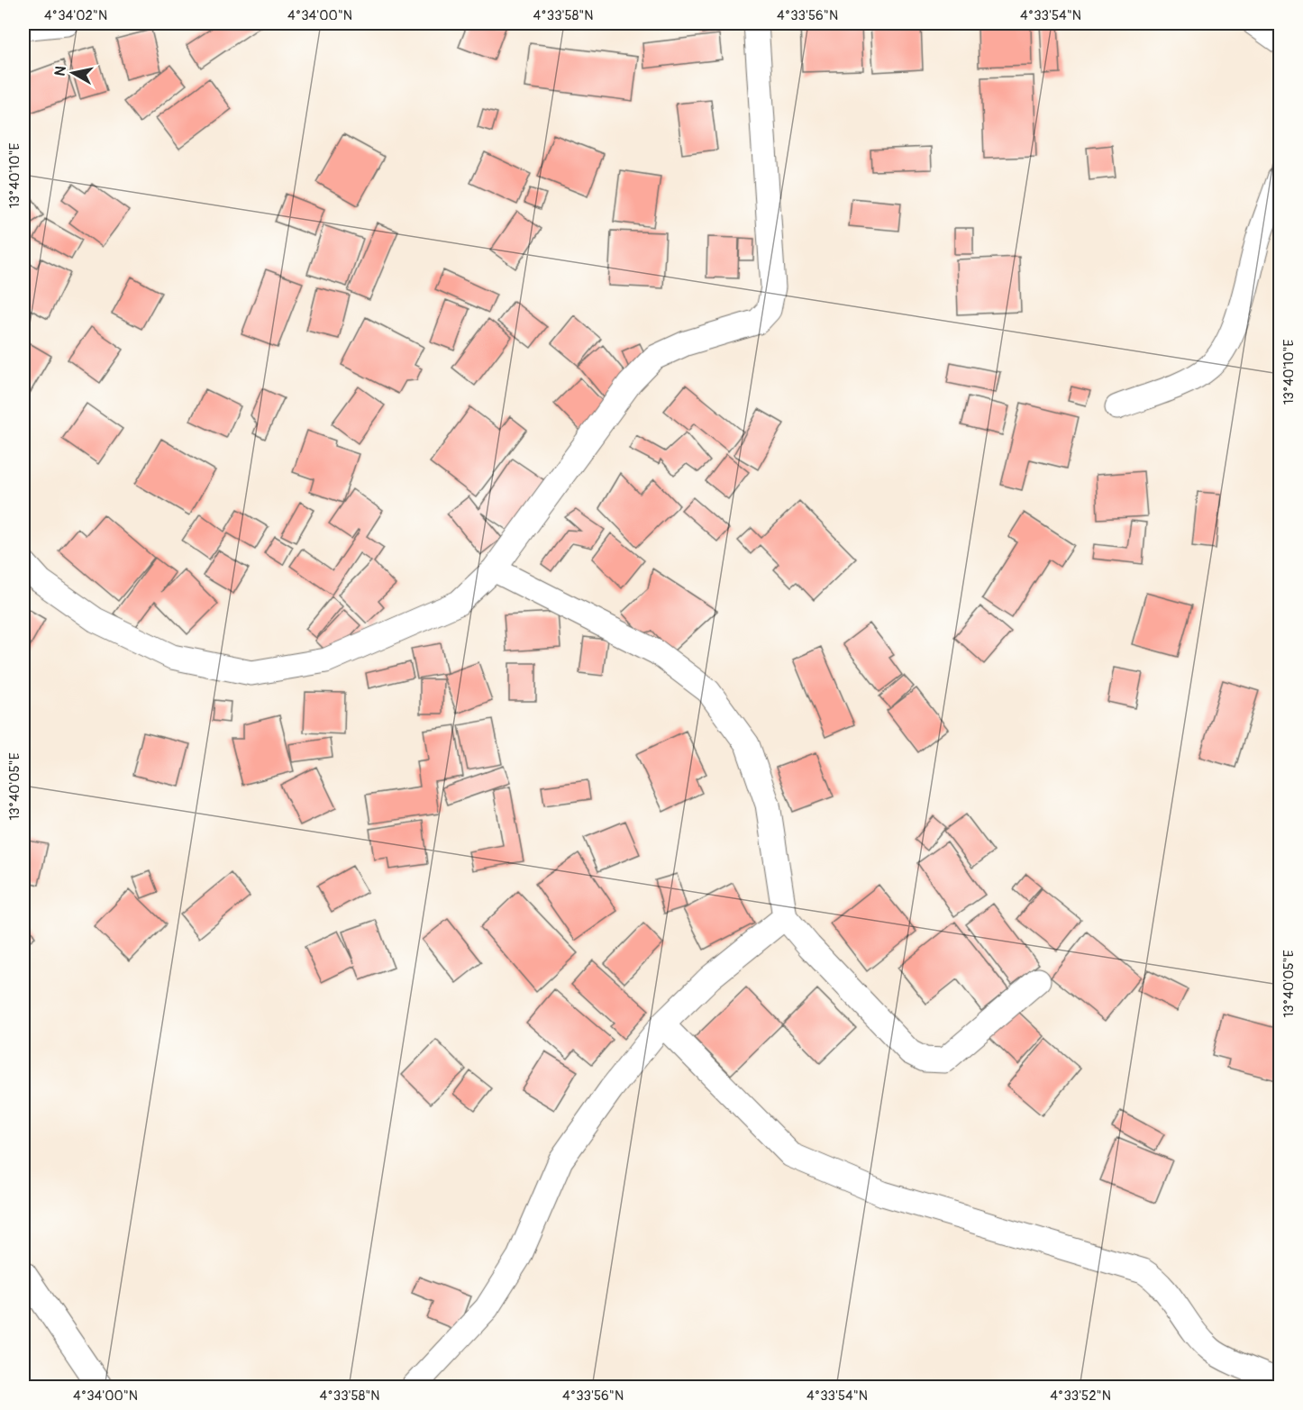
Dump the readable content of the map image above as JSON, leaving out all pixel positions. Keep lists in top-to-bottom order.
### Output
{
  "north": "left",
  "coordinates": [
    "4°34'02\"N",
    "4°34'00\"N",
    "4°33'58\"N",
    "4°33'56\"N",
    "4°33'54\"N",
    "13°40'10\"E",
    "13°40'05\"E",
    "4°33'52\"N"
  ]
}
